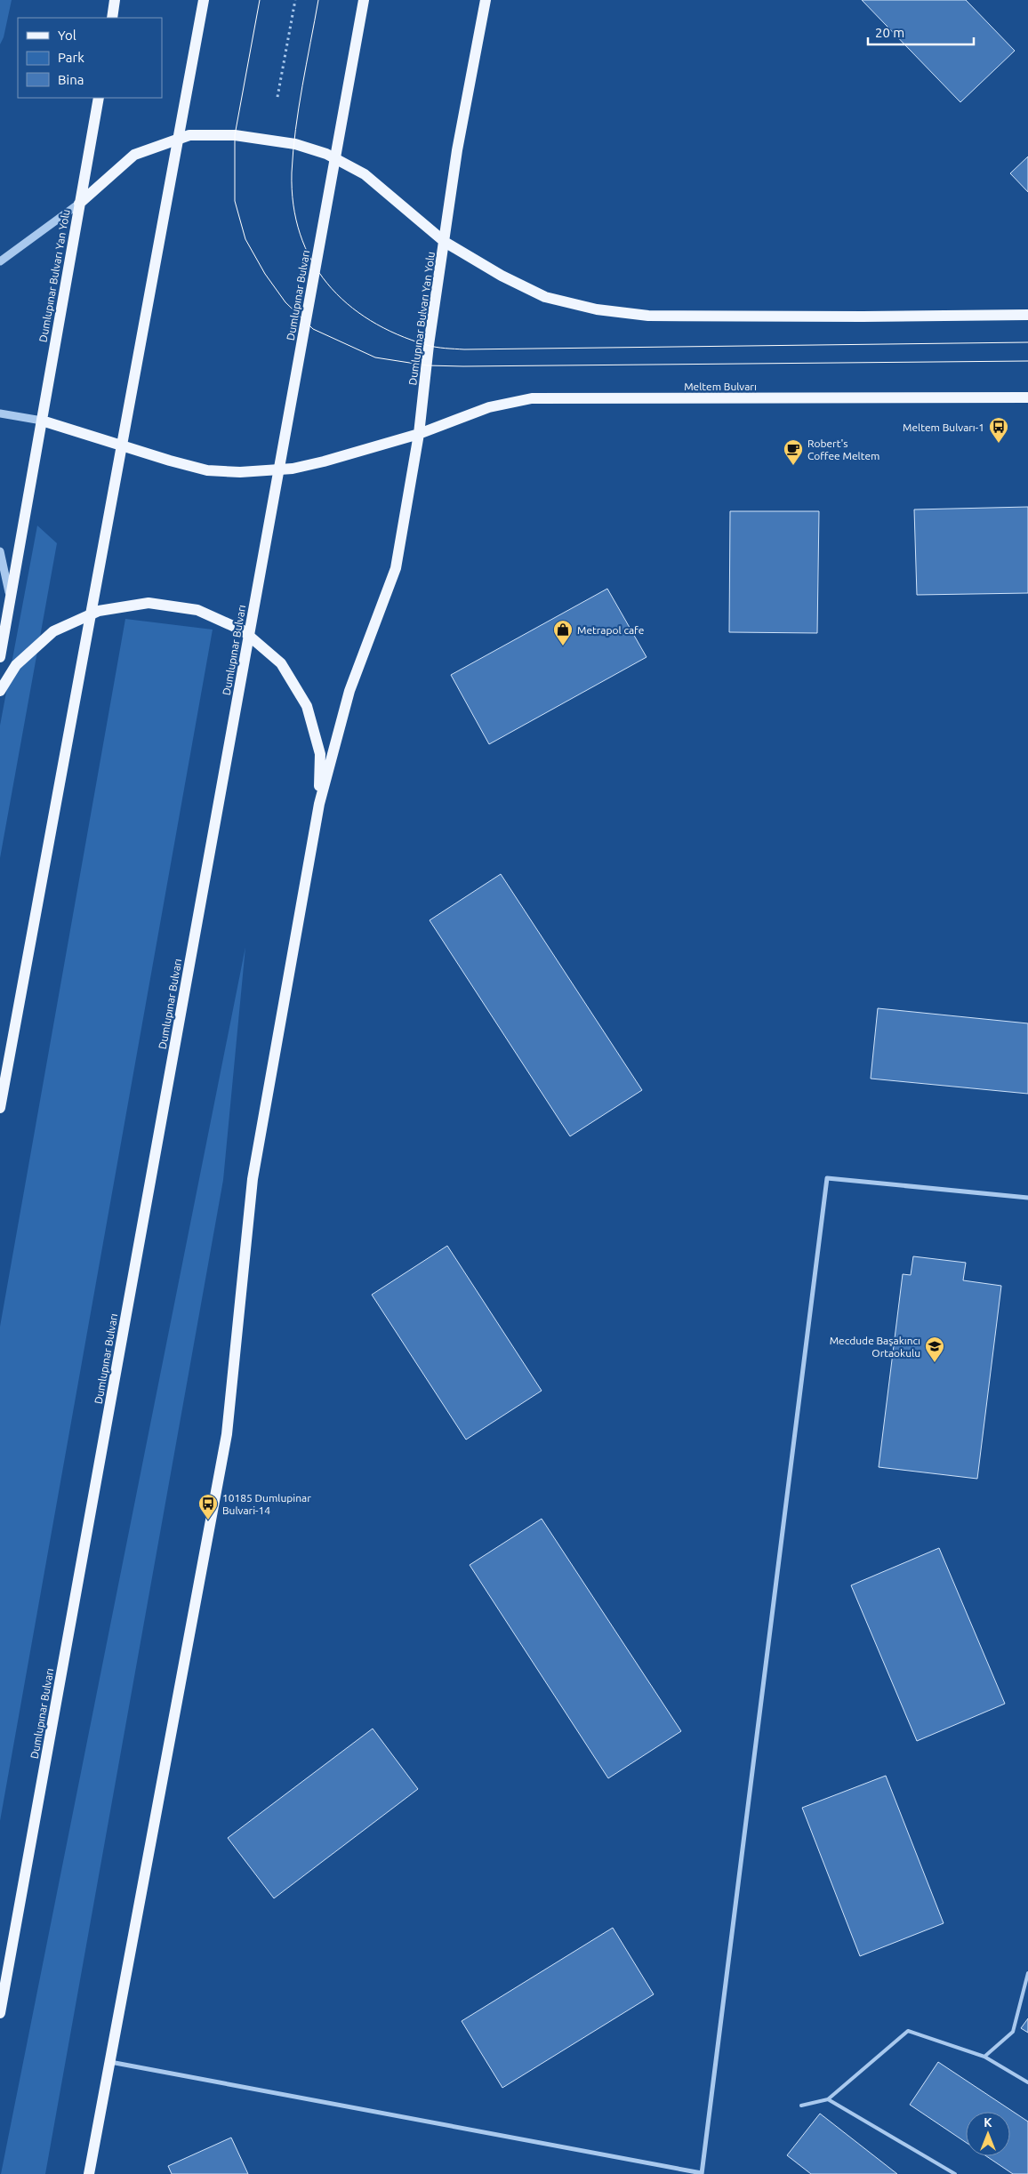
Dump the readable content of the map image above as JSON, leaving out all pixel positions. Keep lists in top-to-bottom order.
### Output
{
  "streets": {
    "main road": ["Dumlupınar Bulvarı Yan Yolu", "Dumlupınar Bulvarı", "Meltem Bulvarı"]
  },
  "crossings": [
    ["Dumlupınar Bulvarı Yan Yolu", "Meltem Bulvarı"]
  ],
  "places": {
    "bus stop": ["Meltem Bulvarı-1", "10185 Dumlupinar Bulvari-14"],
    "cafe": ["Robert's Coffee Meltem"],
    "shop": ["Metrapol cafe"],
    "school or university": ["Mecdude Başakıncı Ortaokulu"]
  },
  "legend": ["Yol", "Park", "Bina"],
  "scale_bar": "20 m",
  "north": "top"
}
